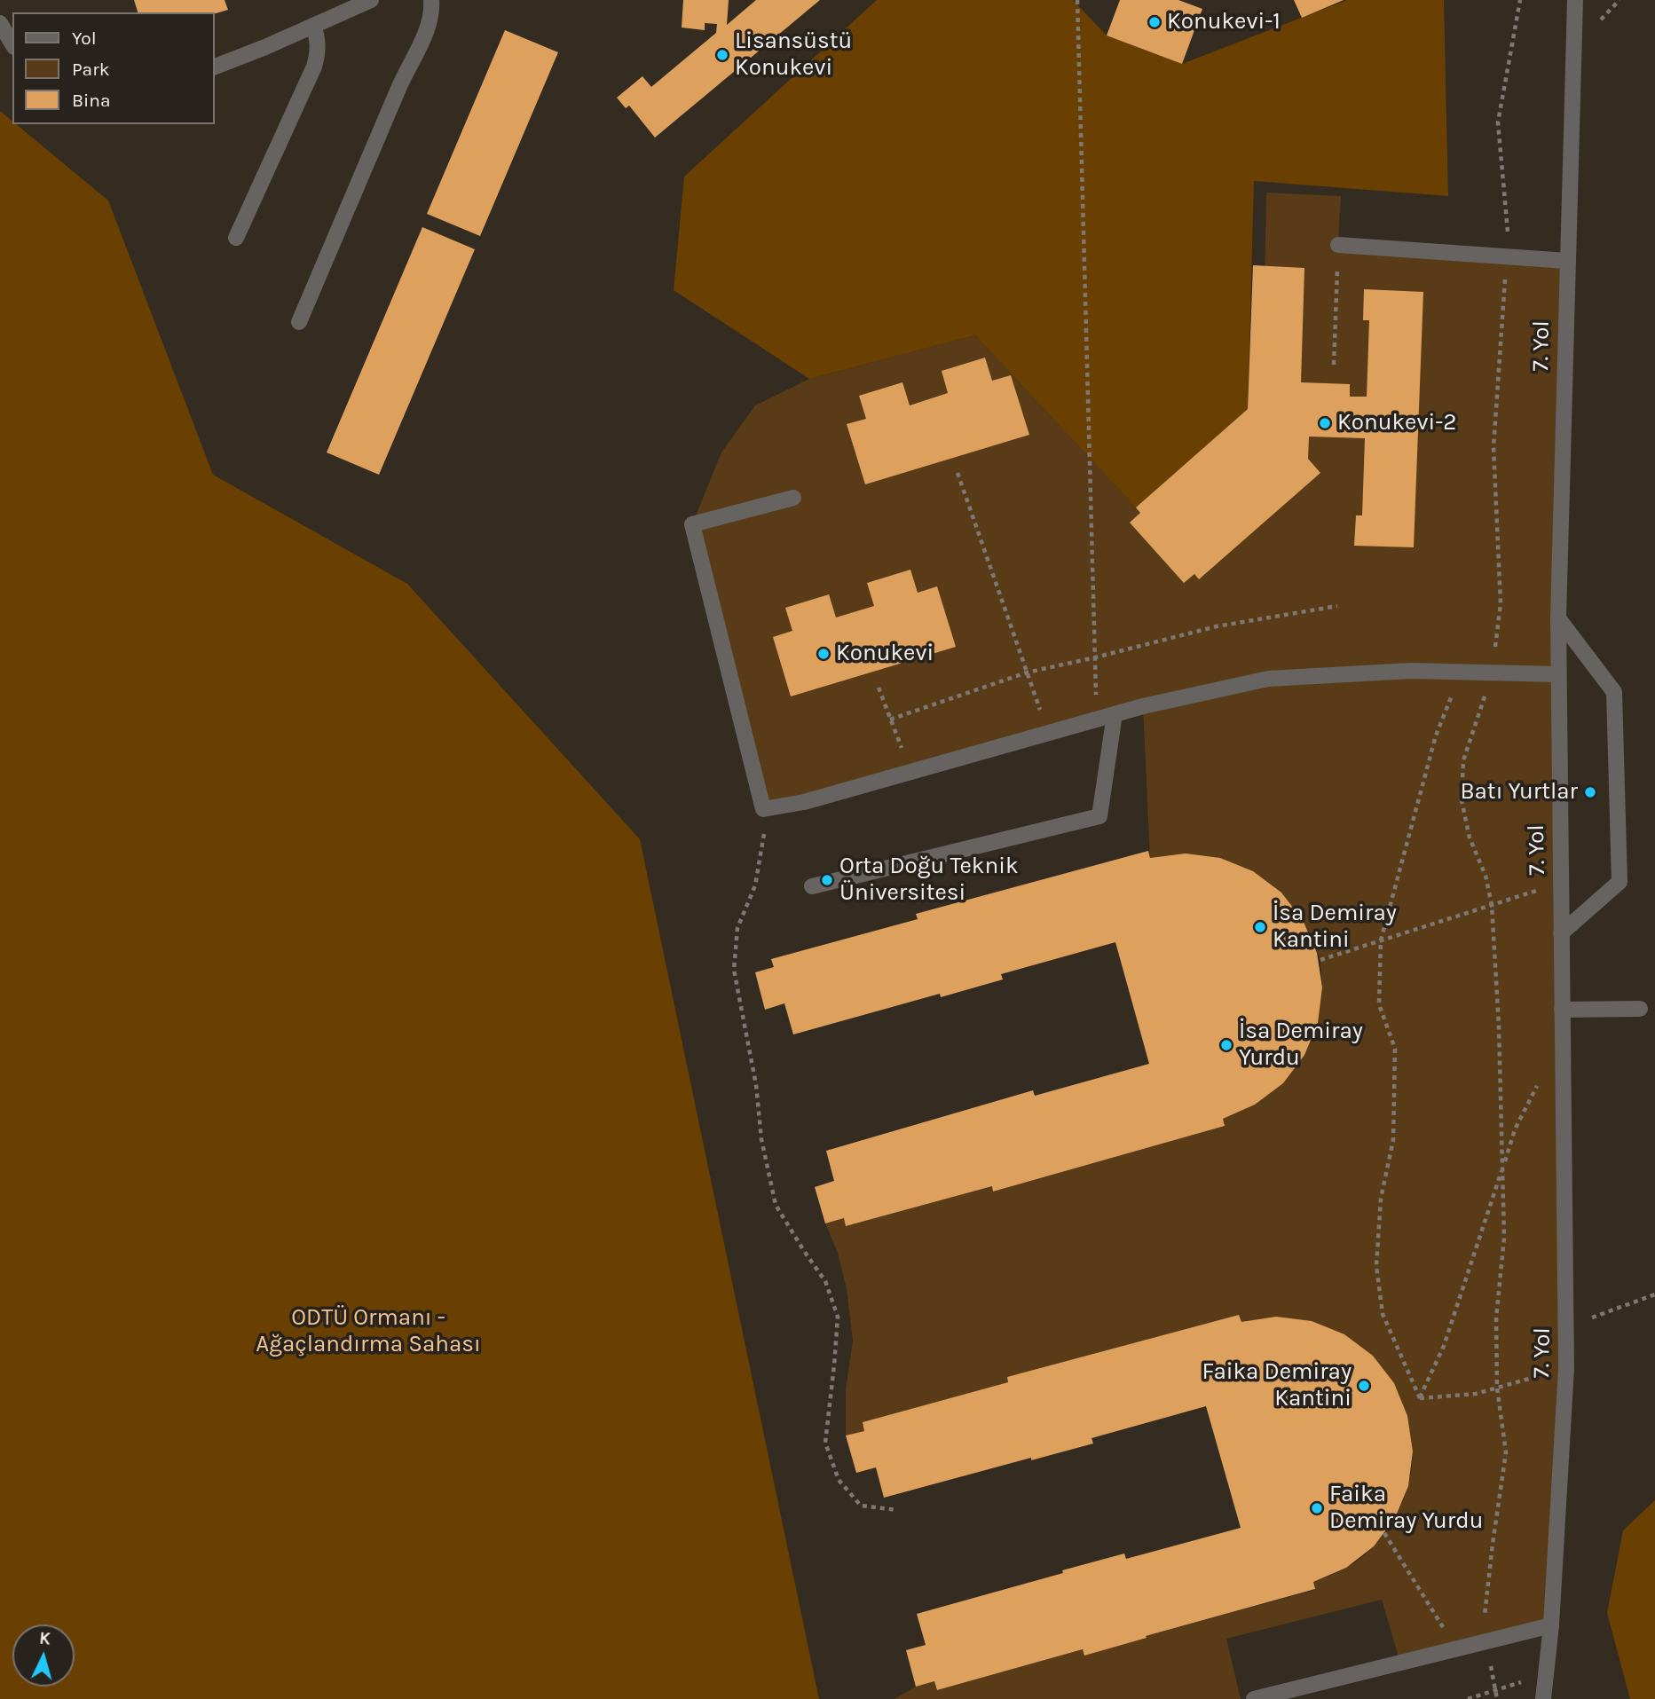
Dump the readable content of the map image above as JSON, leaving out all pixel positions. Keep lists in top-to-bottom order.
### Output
{
  "streets": {
    "street": ["7. Yol"]
  },
  "parks": ["ODTÜ Ormanı - Ağaçlandırma Sahası"],
  "places": [
    "Konukevi-1",
    "Lisansüstü Konukevi",
    "Konukevi-2",
    "Konukevi",
    "Batı Yurtlar",
    "Orta Doğu Teknik Üniversitesi",
    "İsa Demiray Kantini",
    "İsa Demiray Yurdu",
    "Faika Demiray Kantini",
    "Faika Demiray Yurdu"
  ],
  "legend": ["Yol", "Park", "Bina"],
  "north": "top"
}
